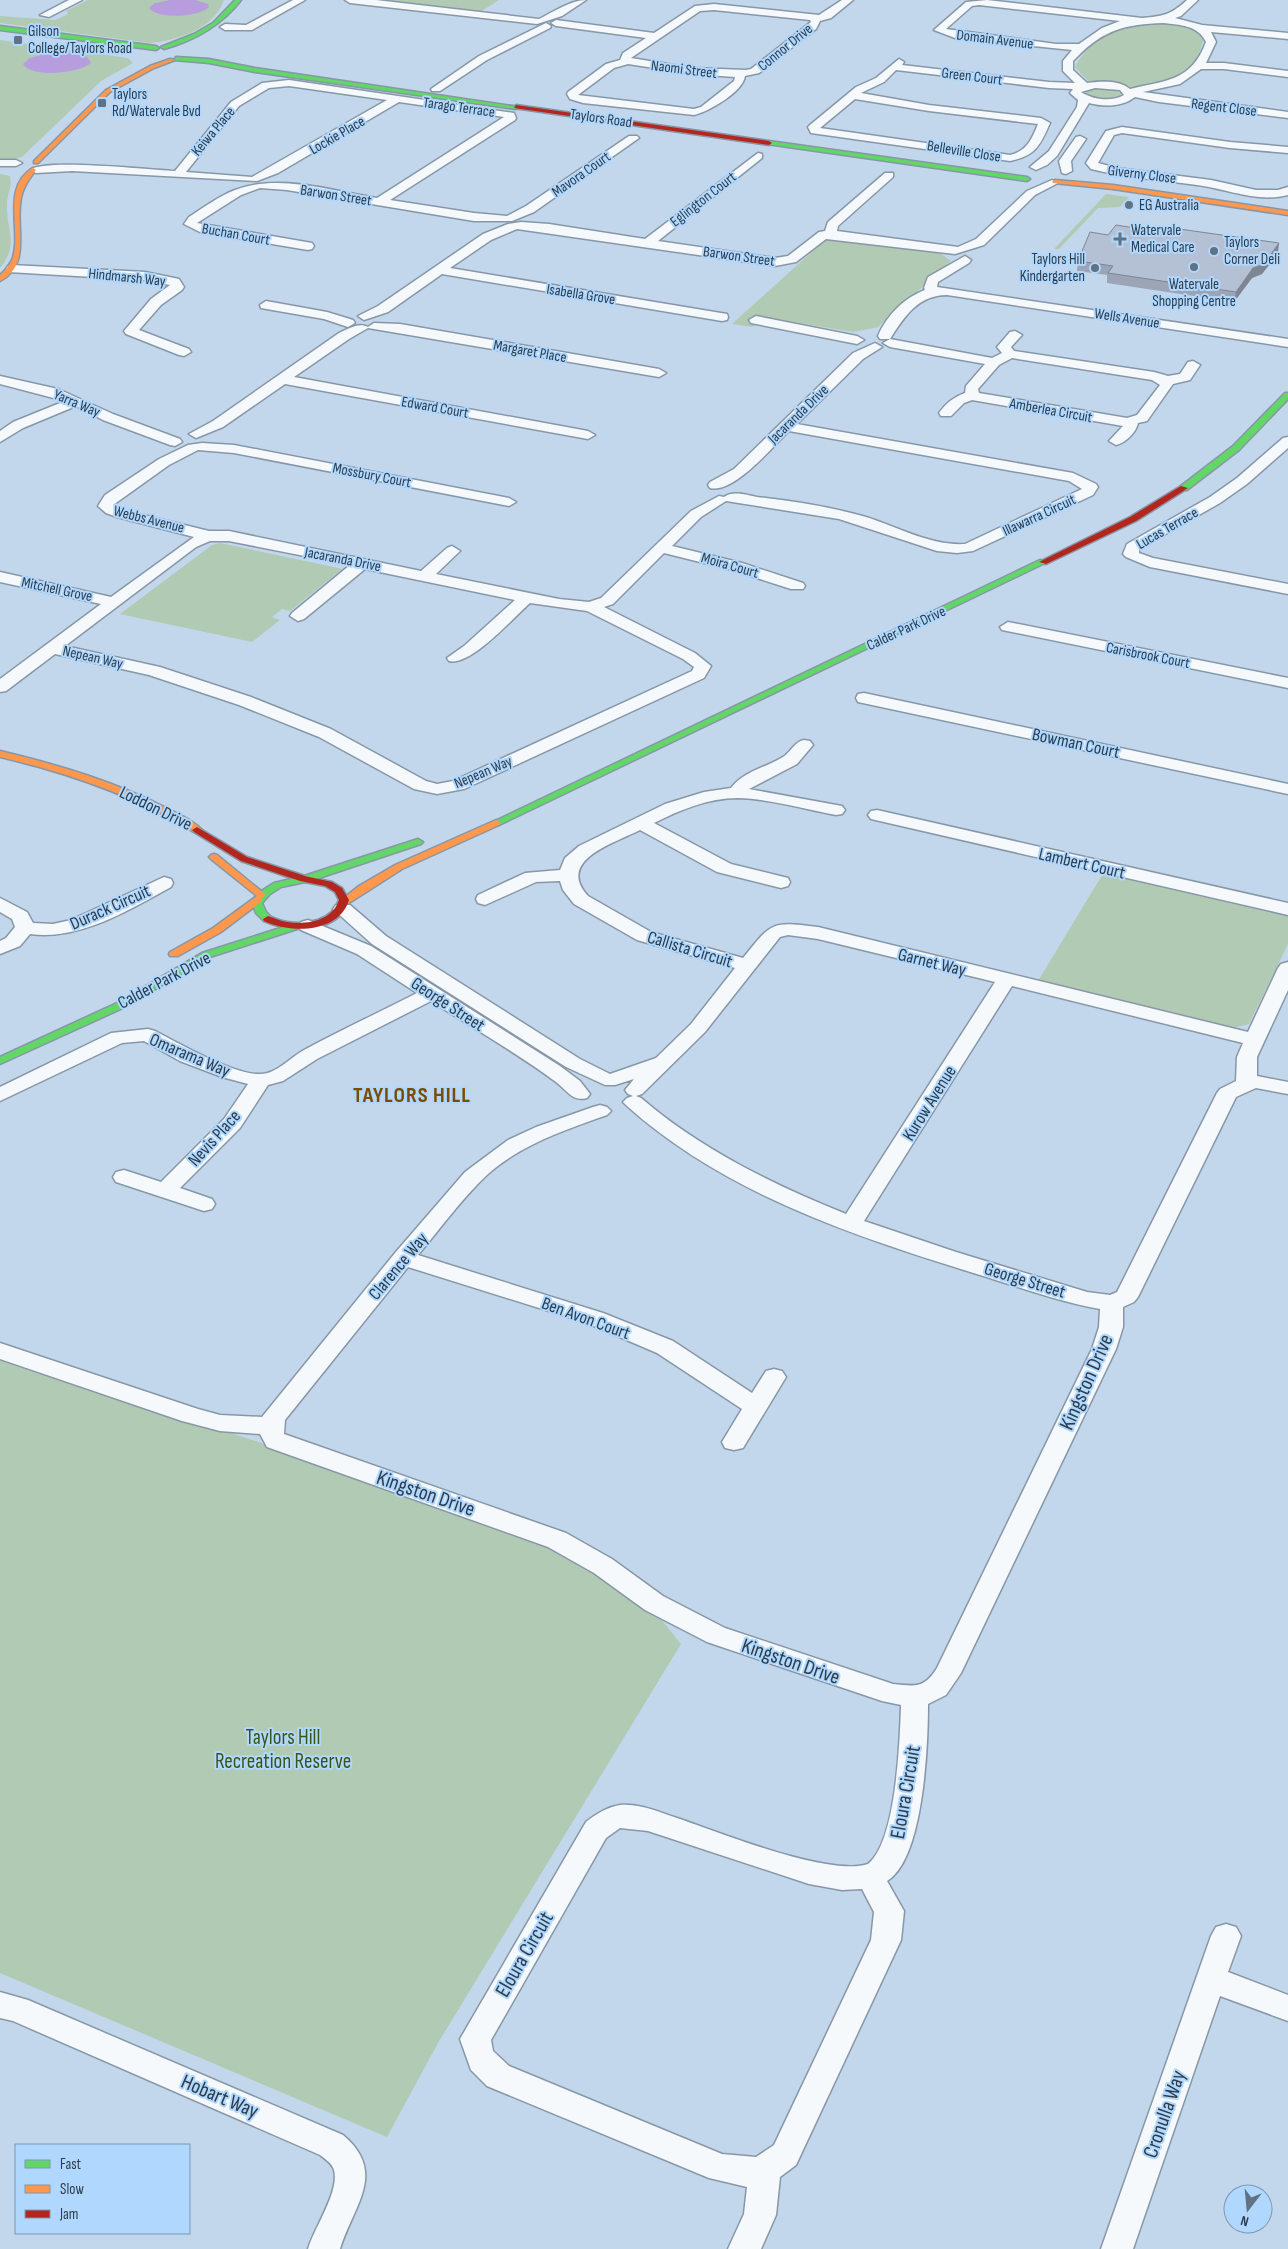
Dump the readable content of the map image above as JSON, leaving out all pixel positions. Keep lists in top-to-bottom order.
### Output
{
  "streets": {
    "street": [
      "Domain Avenue",
      "Connor Drive",
      "Naomi Street",
      "Green Court",
      "Tarago Terrace",
      "Regent Close",
      "Taylors Road",
      "Keiwa Place",
      "Lockie Place",
      "Belleville Close",
      "Mavora Court",
      "Giverny Close",
      "Barwon Street",
      "Eglington Court",
      "Buchan Court",
      "Hindmarsh Way",
      "Isabella Grove",
      "Wells Avenue",
      "Margaret Place",
      "Yarra Way",
      "Edward Court",
      "Amberlea Circuit",
      "Jacaranda Drive",
      "Mossbury Court",
      "Illawarra Circuit",
      "Webbs Avenue",
      "Lucas Terrace",
      "Moira Court",
      "Mitchell Grove",
      "Calder Park Drive",
      "Carisbrook Court",
      "Nepean Way",
      "Bowman Court",
      "Loddon Drive",
      "Lambert Court",
      "Durack Circuit",
      "Callista Circuit",
      "Garnet Way",
      "George Street",
      "Omarama Way",
      "Kurow Avenue",
      "Nevis Place",
      "Clarence Way",
      "Ben Avon Court",
      "Kingston Drive",
      "Eloura Circuit",
      "Hobart Way",
      "Cronulla Way"
    ]
  },
  "crossings": [
    ["Connor Drive", "Naomi Street"],
    ["Green Court", "Belleville Close"],
    ["Tarago Terrace", "Keiwa Place"],
    ["Tarago Terrace", "Lockie Place"],
    ["Tarago Terrace", "Barwon Street"],
    ["Keiwa Place", "Barwon Street"],
    ["Lockie Place", "Barwon Street"],
    ["Lockie Place", "Buchan Court"],
    ["Mavora Court", "Barwon Street"],
    ["Barwon Street", "Eglington Court"],
    ["Barwon Street", "Buchan Court"],
    ["Yarra Way", "Mossbury Court"],
    ["Yarra Way", "Webbs Avenue"],
    ["Jacaranda Drive", "Illawarra Circuit"],
    ["Jacaranda Drive", "Webbs Avenue"],
    ["Jacaranda Drive", "Nepean Way"],
    ["Mossbury Court", "Webbs Avenue"],
    ["Calder Park Drive", "Loddon Drive"],
    ["Calder Park Drive", "George Street"],
    ["Loddon Drive", "George Street"],
    ["Callista Circuit", "Garnet Way"],
    ["Garnet Way", "George Street"],
    ["Garnet Way", "Kurow Avenue"],
    ["Garnet Way", "Clarence Way"],
    ["George Street", "Kurow Avenue"],
    ["George Street", "Clarence Way"],
    ["George Street", "Kingston Drive"],
    ["Omarama Way", "Nevis Place"],
    ["Clarence Way", "Ben Avon Court"],
    ["Clarence Way", "Kingston Drive"],
    ["Kingston Drive", "Eloura Circuit"]
  ],
  "districts": ["TAYLORS HILL"],
  "parks": ["Taylors Hill Recreation Reserve"],
  "places": {
    "transit": ["Gilson College/Taylors Road", "Taylors Rd/Watervale Bvd"],
    "other": [
      "EG Australia",
      "Taylors Corner Deli",
      "Watervale Shopping Centre",
      "Taylors Hill Kindergarten"
    ],
    "health": ["Watervale Medical Care"]
  },
  "legend": ["Fast", "Slow", "Jam"],
  "north": "bottom"
}
